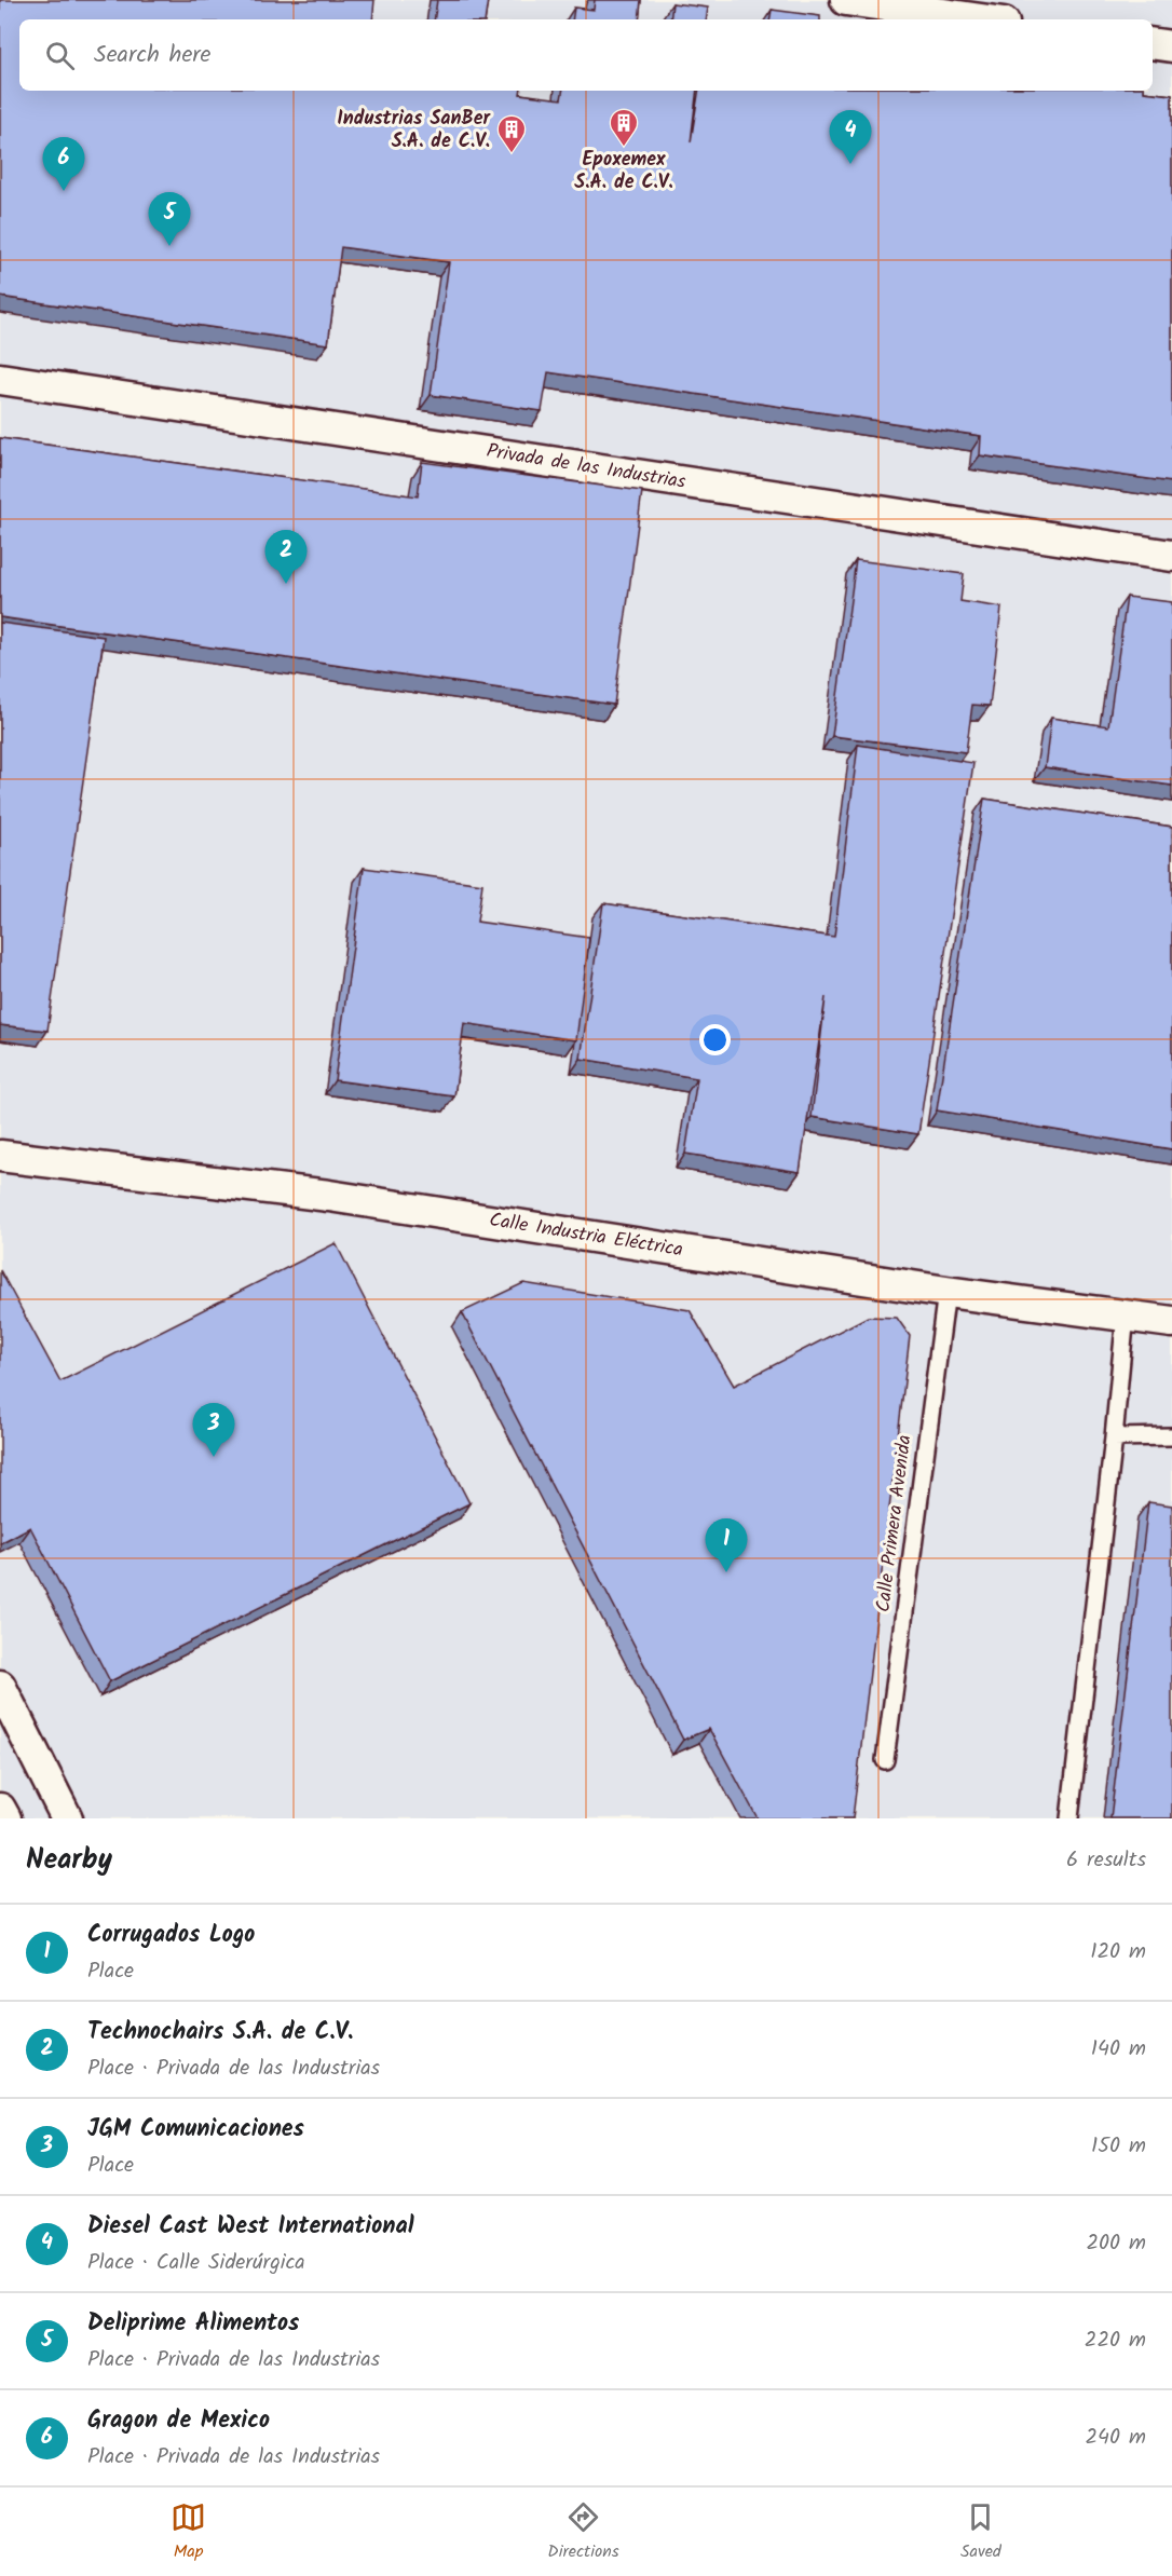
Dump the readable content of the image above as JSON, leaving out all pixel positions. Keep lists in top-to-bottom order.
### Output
{
  "streets": {
    "street": ["Privada de las Industrias", "Calle Industria Eléctrica"],
    "lane": ["Calle Primera Avenida"]
  },
  "crossings": [
    ["Calle Industria Eléctrica", "Calle Primera Avenida"]
  ],
  "places": {
    "building": ["Epoxemex S.A. de C.V.", "Industrias SanBer S.A. de C.V."]
  },
  "page": {
    "search": "Search here",
    "pins": [
      "4",
      "6",
      "5",
      "2",
      "3",
      "1"
    ],
    "heading": ["Nearby", "6 results"],
    "list": [
      {
        "mark": "1",
        "name": "Corrugados Logo",
        "note": "Place",
        "value": "120 m"
      },
      {
        "mark": "2",
        "name": "Technochairs S.A. de C.V.",
        "note": "Place · Privada de las Industrias",
        "value": "140 m"
      },
      {
        "mark": "3",
        "name": "JGM Comunicaciones",
        "note": "Place",
        "value": "150 m"
      },
      {
        "mark": "4",
        "name": "Diesel Cast West International",
        "note": "Place · Calle Siderúrgica",
        "value": "200 m"
      },
      {
        "mark": "5",
        "name": "Deliprime Alimentos",
        "note": "Place · Privada de las Industrias",
        "value": "220 m"
      },
      {
        "mark": "6",
        "name": "Gragon de Mexico",
        "note": "Place · Privada de las Industrias",
        "value": "240 m"
      }
    ],
    "nav": ["Map", "Directions", "Saved"]
  }
}
